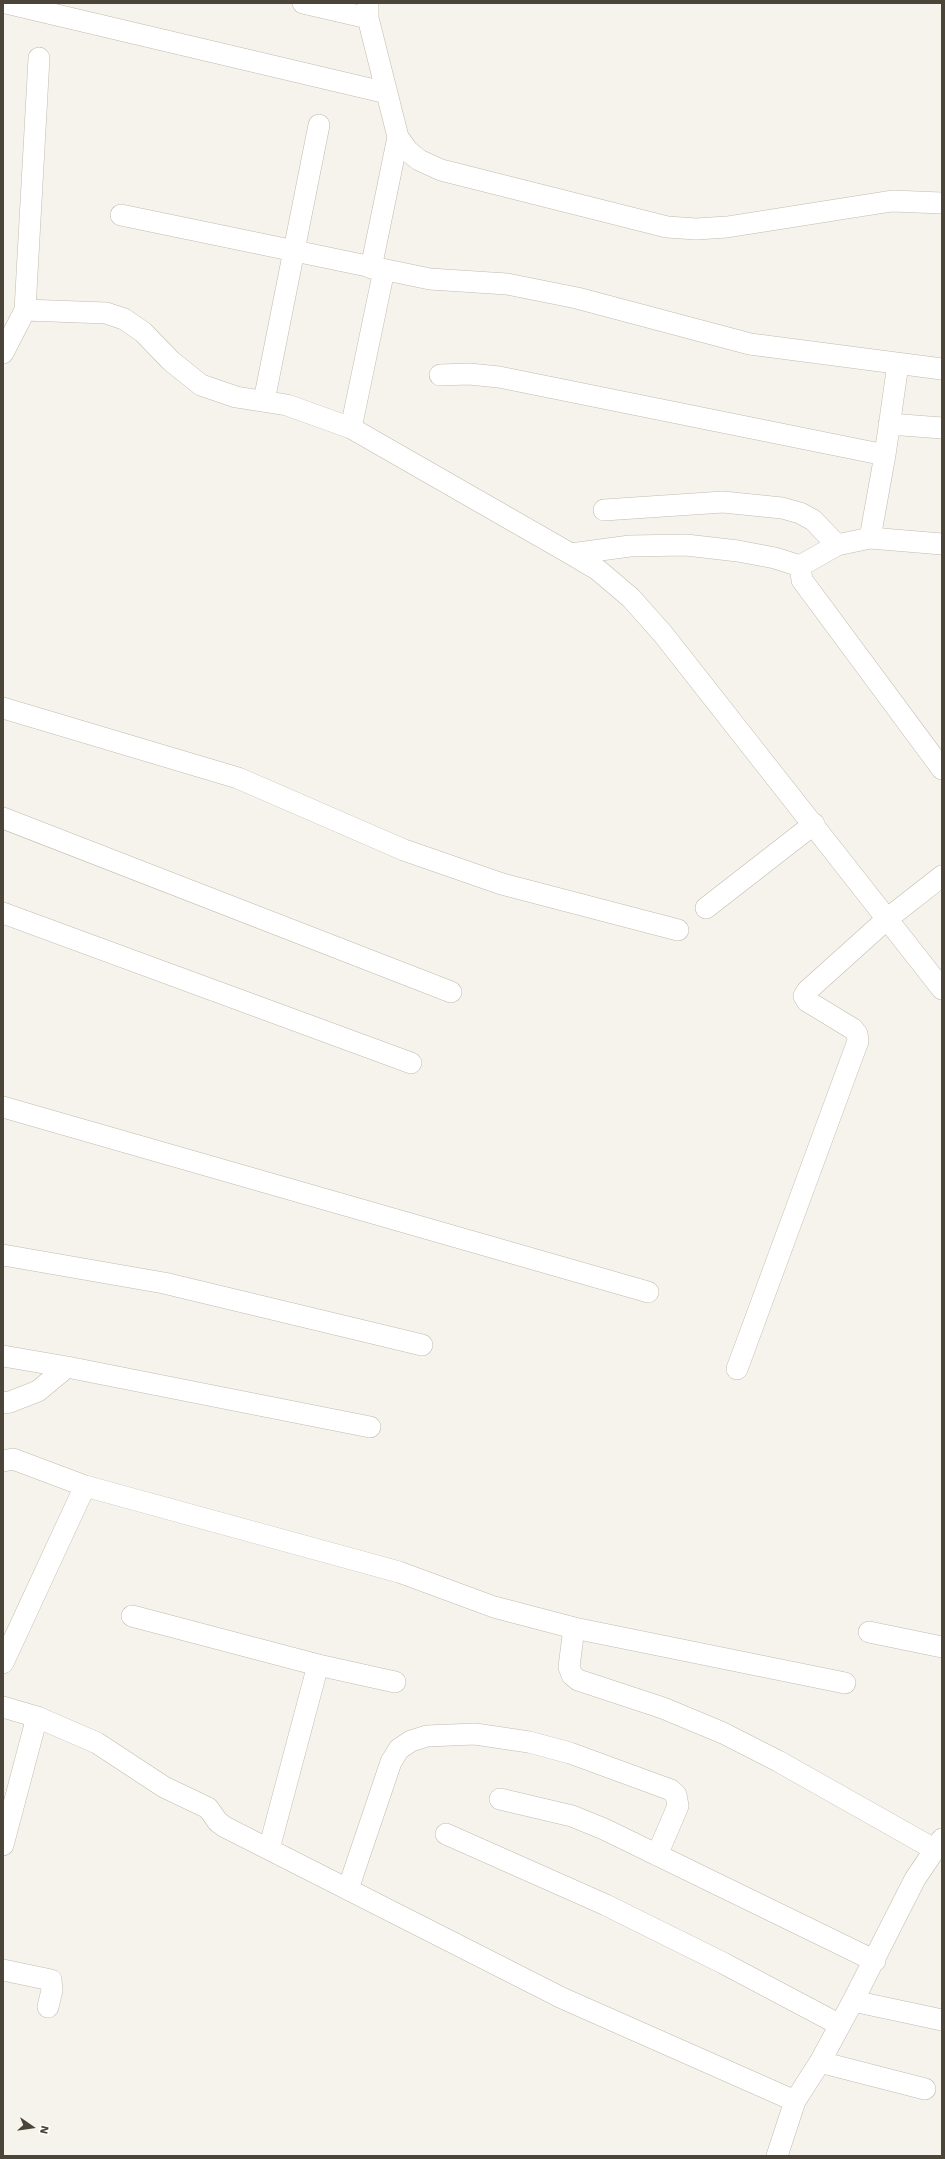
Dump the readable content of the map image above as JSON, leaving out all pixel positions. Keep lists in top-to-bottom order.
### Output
{
  "north": "right"
}
